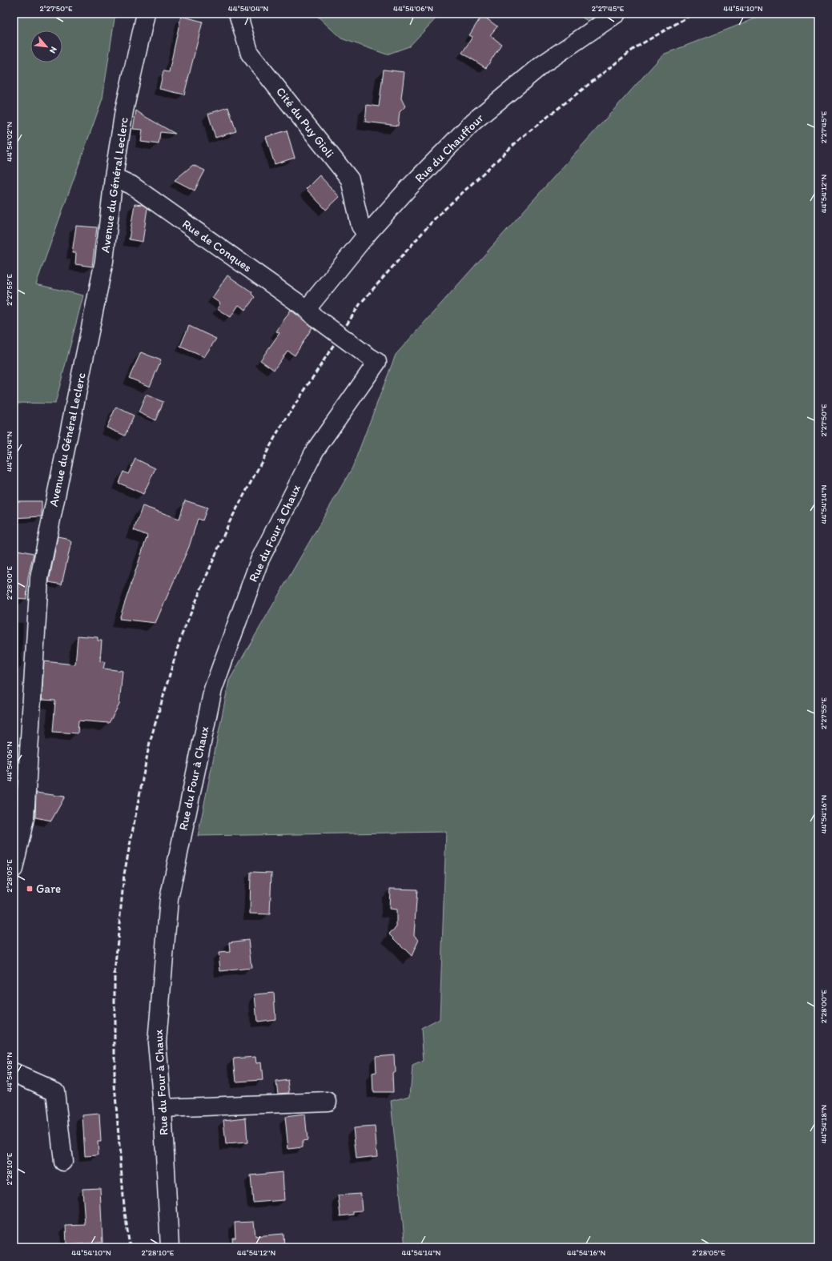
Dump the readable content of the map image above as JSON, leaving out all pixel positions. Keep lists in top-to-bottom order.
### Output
{
  "streets": {
    "street": [
      "Cité du Puy Gioli",
      "Rue du Chauffour",
      "Avenue du Général Leclerc",
      "Rue de Conques",
      "Rue du Four à Chaux"
    ]
  },
  "crossings": [
    ["Cité du Puy Gioli", "Rue du Chauffour"],
    ["Rue du Chauffour", "Rue de Conques"],
    ["Avenue du Général Leclerc", "Rue de Conques"],
    ["Rue de Conques", "Rue du Four à Chaux"]
  ],
  "places": {
    "transit": ["Gare"]
  },
  "north": "bottom right",
  "coordinates": [
    "2°27'50\"E",
    "44°54'04\"N",
    "44°54'06\"N",
    "2°27'45\"E",
    "44°54'10\"N",
    "44°54'02\"N",
    "44°54'12\"N",
    "2°27'55\"E",
    "44°54'14\"N",
    "2°28'00\"E",
    "44°54'16\"N",
    "2°28'05\"E",
    "44°54'08\"N",
    "44°54'18\"N",
    "2°28'10\"E"
  ]
}
